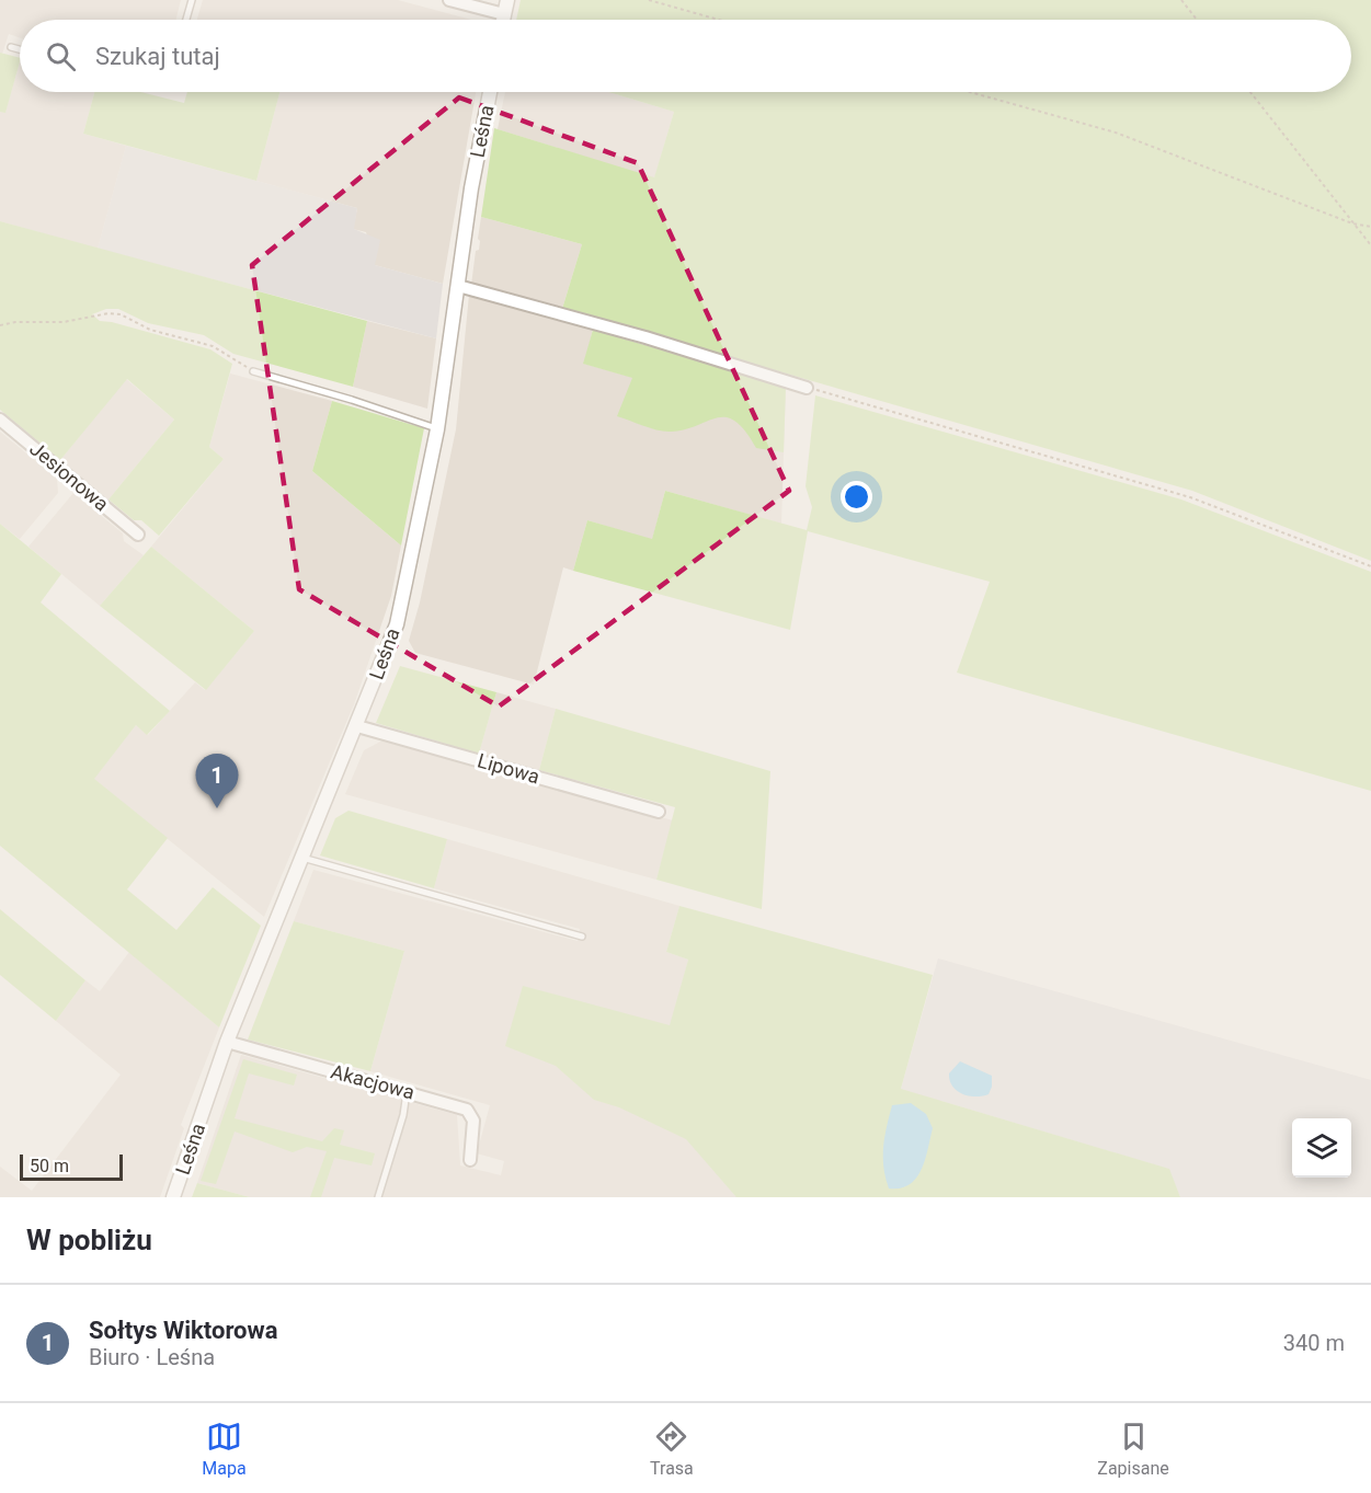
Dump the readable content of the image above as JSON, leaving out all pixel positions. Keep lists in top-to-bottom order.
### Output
{
  "streets": {
    "street": [
      "Leśna",
      "Jesionowa",
      "Lipowa",
      "Akacjowa"
    ]
  },
  "crossings": [
    ["Leśna", "Lipowa"],
    ["Leśna", "Akacjowa"]
  ],
  "scale_bar": "50 m",
  "page": {
    "search": "Szukaj tutaj",
    "pins": "1",
    "scale": "50 m",
    "heading": "W pobliżu",
    "list": [
      {
        "mark": "1",
        "name": "Sołtys Wiktorowa",
        "note": "Biuro · Leśna",
        "value": "340 m"
      }
    ],
    "nav": ["Mapa", "Trasa", "Zapisane"]
  }
}
